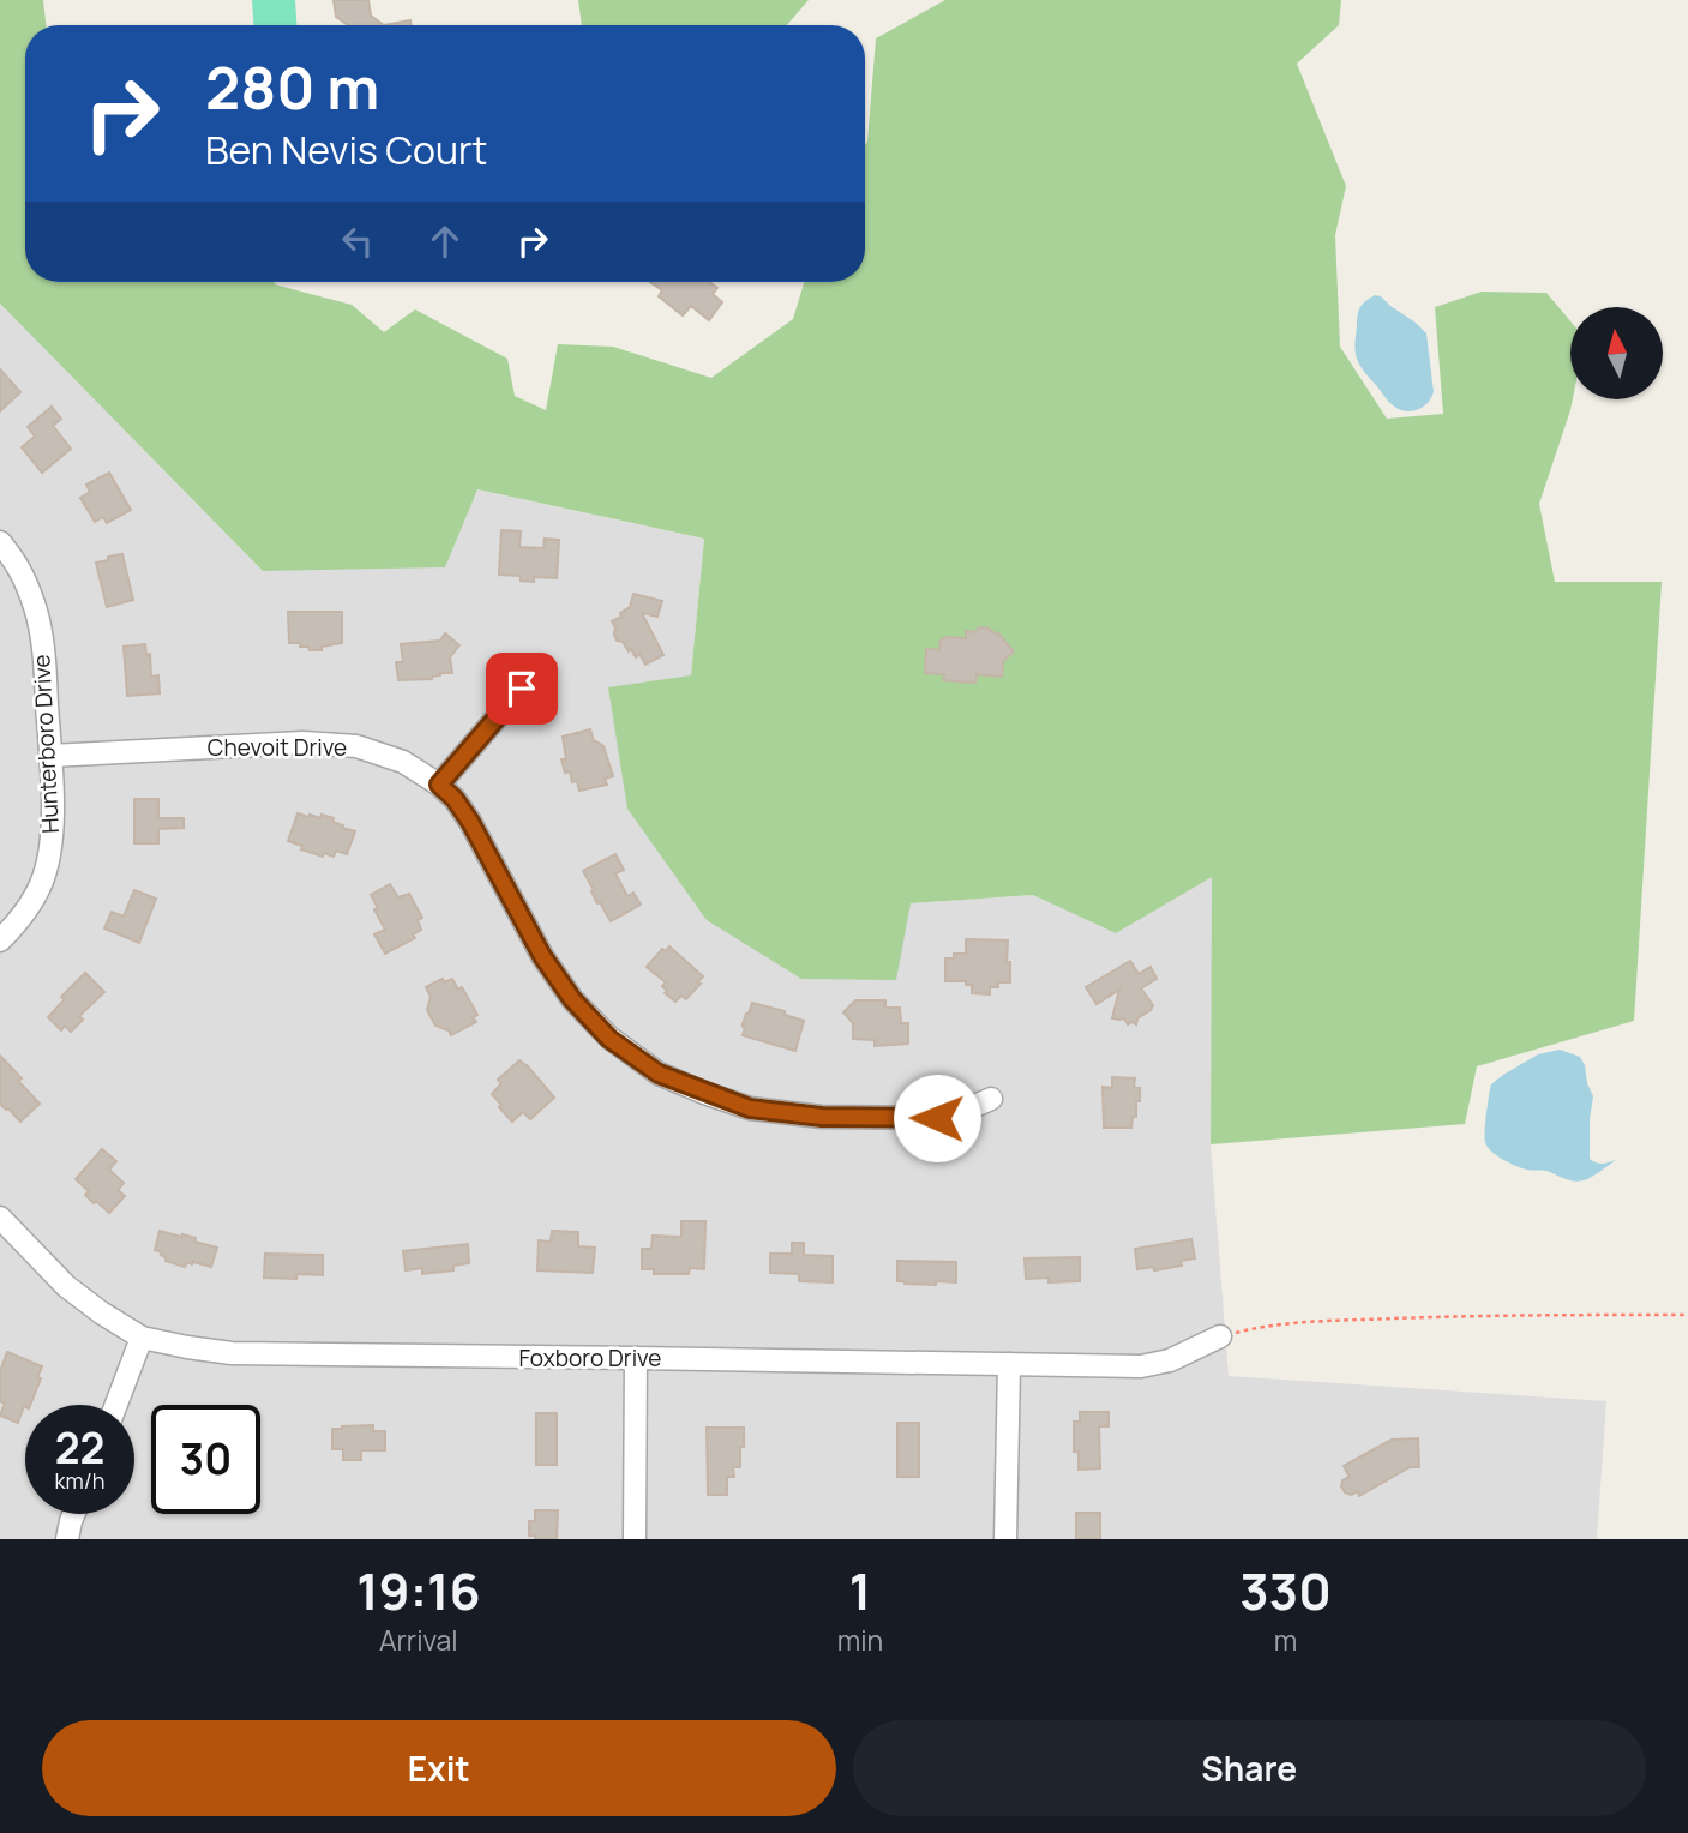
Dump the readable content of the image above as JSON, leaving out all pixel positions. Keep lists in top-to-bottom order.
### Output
{
  "streets": {
    "street": ["Hunterboro Drive", "Chevoit Drive", "Foxboro Drive"]
  },
  "crossings": [
    ["Hunterboro Drive", "Chevoit Drive"]
  ],
  "north": "top",
  "page": {
    "turn": ["280 m", "Ben Nevis Court"],
    "speed": "22 km/h",
    "limit": "30",
    "eta": [
      "19:16",
      "Arrival",
      "1",
      "min",
      "330",
      "m"
    ],
    "buttons": ["Exit", "Share"]
  }
}
